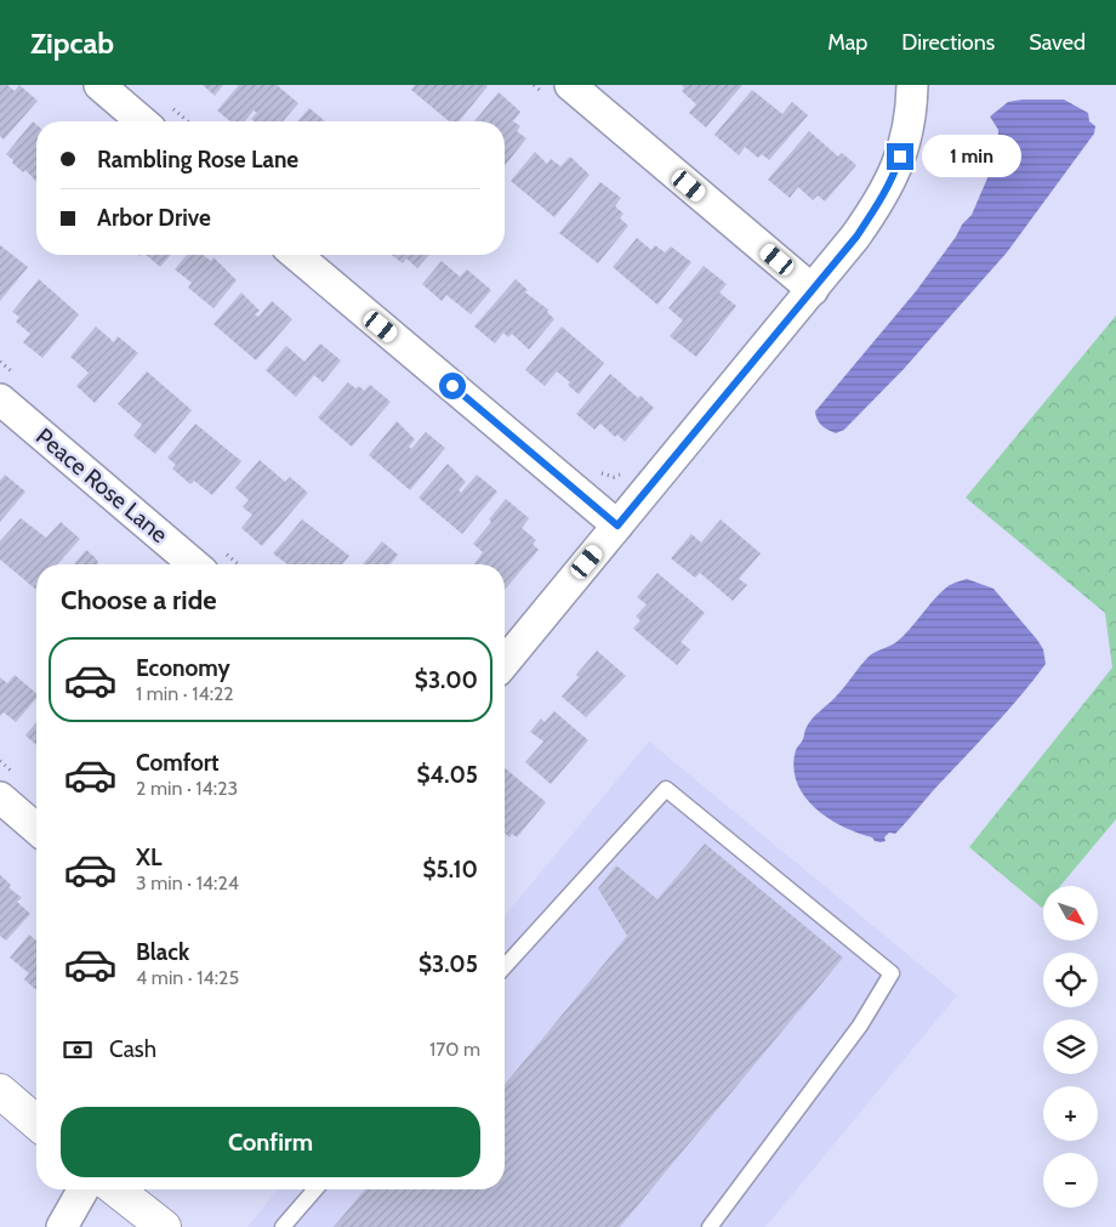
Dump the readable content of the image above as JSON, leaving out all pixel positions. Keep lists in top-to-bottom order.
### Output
{
  "streets": {
    "street": ["Peace Rose Lane"]
  },
  "north": "bottom right",
  "page": {
    "header": "Zipcab",
    "nav": ["Map", "Directions", "Saved"],
    "banner": ["Rambling Rose Lane", "Arbor Drive"],
    "bubble": "1 min",
    "heading": "Choose a ride",
    "list": [
      {
        "name": "Economy",
        "note": "1 min · 14:22",
        "value": "$3.00"
      },
      {
        "name": "Comfort",
        "note": "2 min · 14:23",
        "value": "$4.05"
      },
      {
        "name": "XL",
        "note": "3 min · 14:24",
        "value": "$5.10"
      },
      {
        "name": "Black",
        "note": "4 min · 14:25",
        "value": "$3.05"
      }
    ],
    "map_buttons": ["+", "−"],
    "pay": ["Cash", "170 m"],
    "buttons": "Confirm"
  }
}
